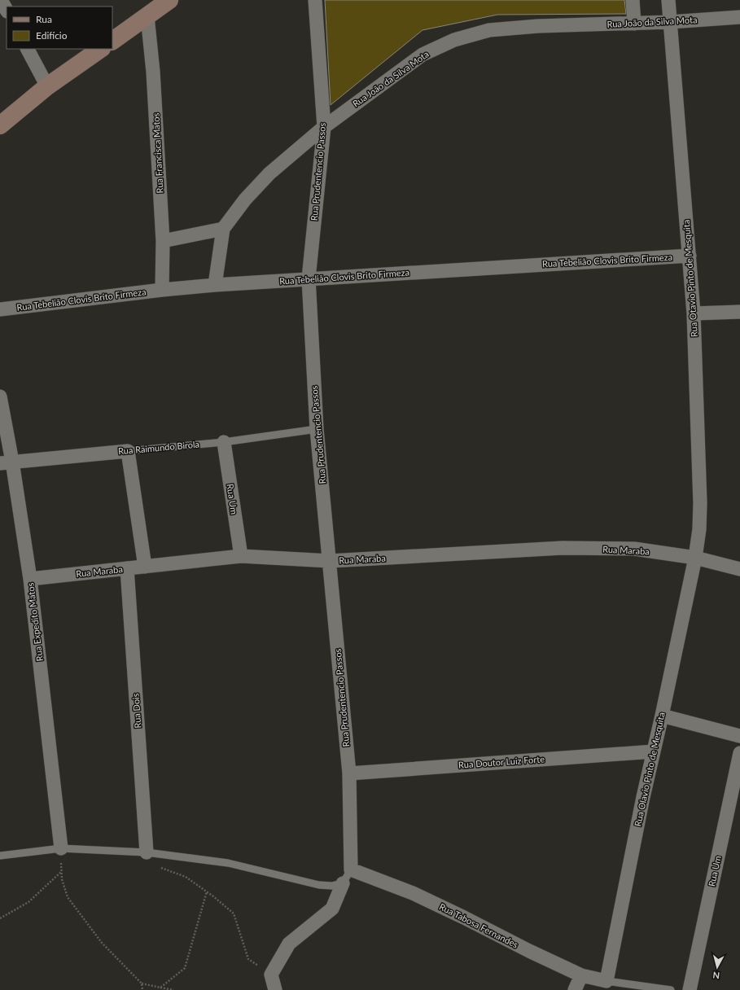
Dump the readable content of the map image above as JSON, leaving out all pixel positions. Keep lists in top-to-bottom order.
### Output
{
  "streets": {
    "street": [
      "Rua João da Silva Mota",
      "Rua Francisca Matos",
      "Rua Prudentencio Passos",
      "Rua Tebelião Clovis Brito Firmeza",
      "Rua Otavio Pinto de Mesquita",
      "Rua Raimundo Birola",
      "Rua Um",
      "Rua Maraba",
      "Rua Expedito Matos",
      "Rua Dois",
      "Rua Doutor Luiz Forte",
      "Rua Olavio Pinto de Mesquita",
      "Rua Tabosa Fernandes"
    ]
  },
  "crossings": [
    ["Rua João da Silva Mota", "Rua Prudentencio Passos"],
    ["Rua João da Silva Mota", "Rua Tebelião Clovis Brito Firmeza"],
    ["Rua João da Silva Mota", "Rua Otavio Pinto de Mesquita"],
    ["Rua Francisca Matos", "Rua Tebelião Clovis Brito Firmeza"],
    ["Rua Prudentencio Passos", "Rua Tebelião Clovis Brito Firmeza"],
    ["Rua Prudentencio Passos", "Rua Raimundo Birola"],
    ["Rua Prudentencio Passos", "Rua Maraba"],
    ["Rua Prudentencio Passos", "Rua Doutor Luiz Forte"],
    ["Rua Prudentencio Passos", "Rua Tabosa Fernandes"],
    ["Rua Tebelião Clovis Brito Firmeza", "Rua Otavio Pinto de Mesquita"],
    ["Rua Otavio Pinto de Mesquita", "Rua Maraba"],
    ["Rua Otavio Pinto de Mesquita", "Rua Olavio Pinto de Mesquita"],
    ["Rua Raimundo Birola", "Rua Um"],
    ["Rua Raimundo Birola", "Rua Expedito Matos"],
    ["Rua Um", "Rua Maraba"],
    ["Rua Maraba", "Rua Expedito Matos"],
    ["Rua Maraba", "Rua Dois"],
    ["Rua Maraba", "Rua Olavio Pinto de Mesquita"],
    ["Rua Doutor Luiz Forte", "Rua Olavio Pinto de Mesquita"],
    ["Rua Olavio Pinto de Mesquita", "Rua Tabosa Fernandes"]
  ],
  "legend": ["Rua", "Edifício"],
  "north": "bottom"
}
